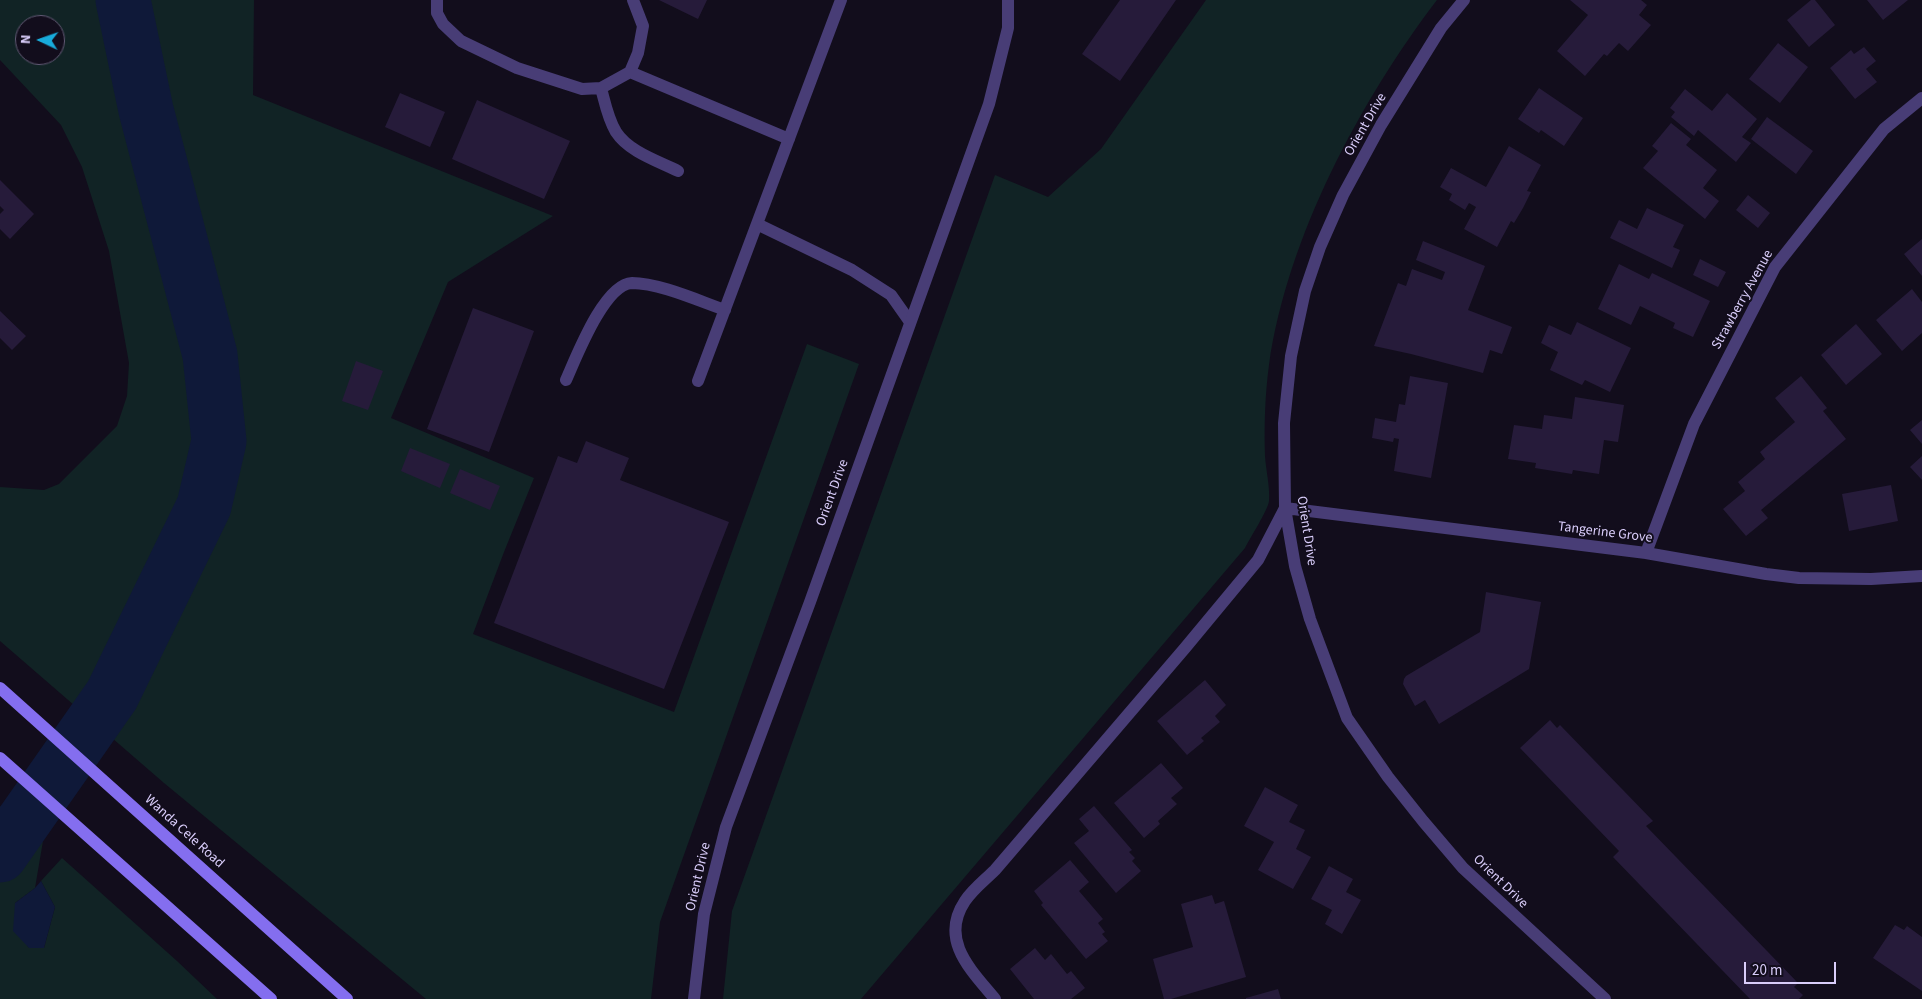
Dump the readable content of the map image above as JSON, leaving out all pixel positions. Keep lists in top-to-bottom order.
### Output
{
  "streets": {
    "main road": ["Wanda Cele Road"],
    "street": ["Orient Drive", "Strawberry Avenue", "Tangerine Grove"]
  },
  "crossings": [
    ["Orient Drive", "Tangerine Grove"],
    ["Strawberry Avenue", "Tangerine Grove"]
  ],
  "scale_bar": "20 m",
  "north": "left"
}
